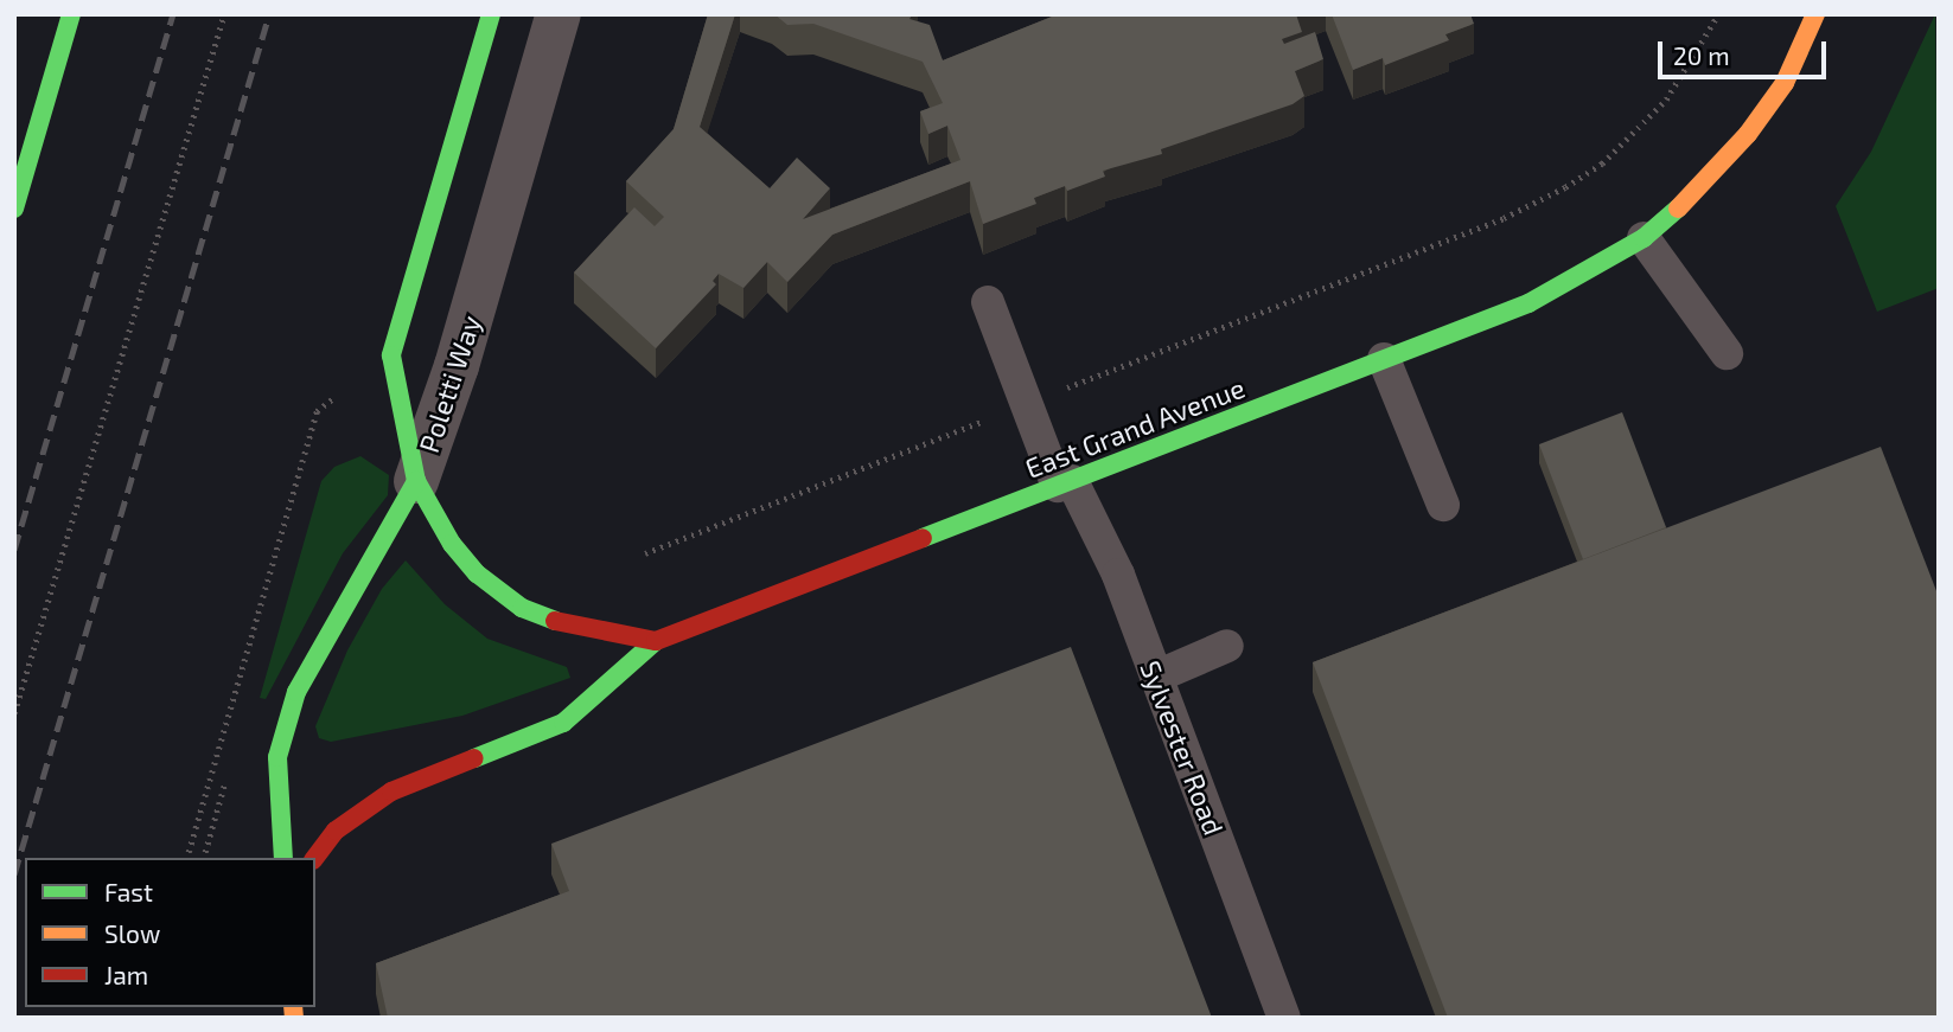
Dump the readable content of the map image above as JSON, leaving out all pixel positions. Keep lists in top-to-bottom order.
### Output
{
  "streets": {
    "main road": ["Poletti Way", "East Grand Avenue"],
    "lane": ["Sylvester Road"]
  },
  "crossings": [
    ["Poletti Way", "East Grand Avenue"],
    ["East Grand Avenue", "Sylvester Road"]
  ],
  "legend": ["Fast", "Slow", "Jam"],
  "scale_bar": "20 m"
}
